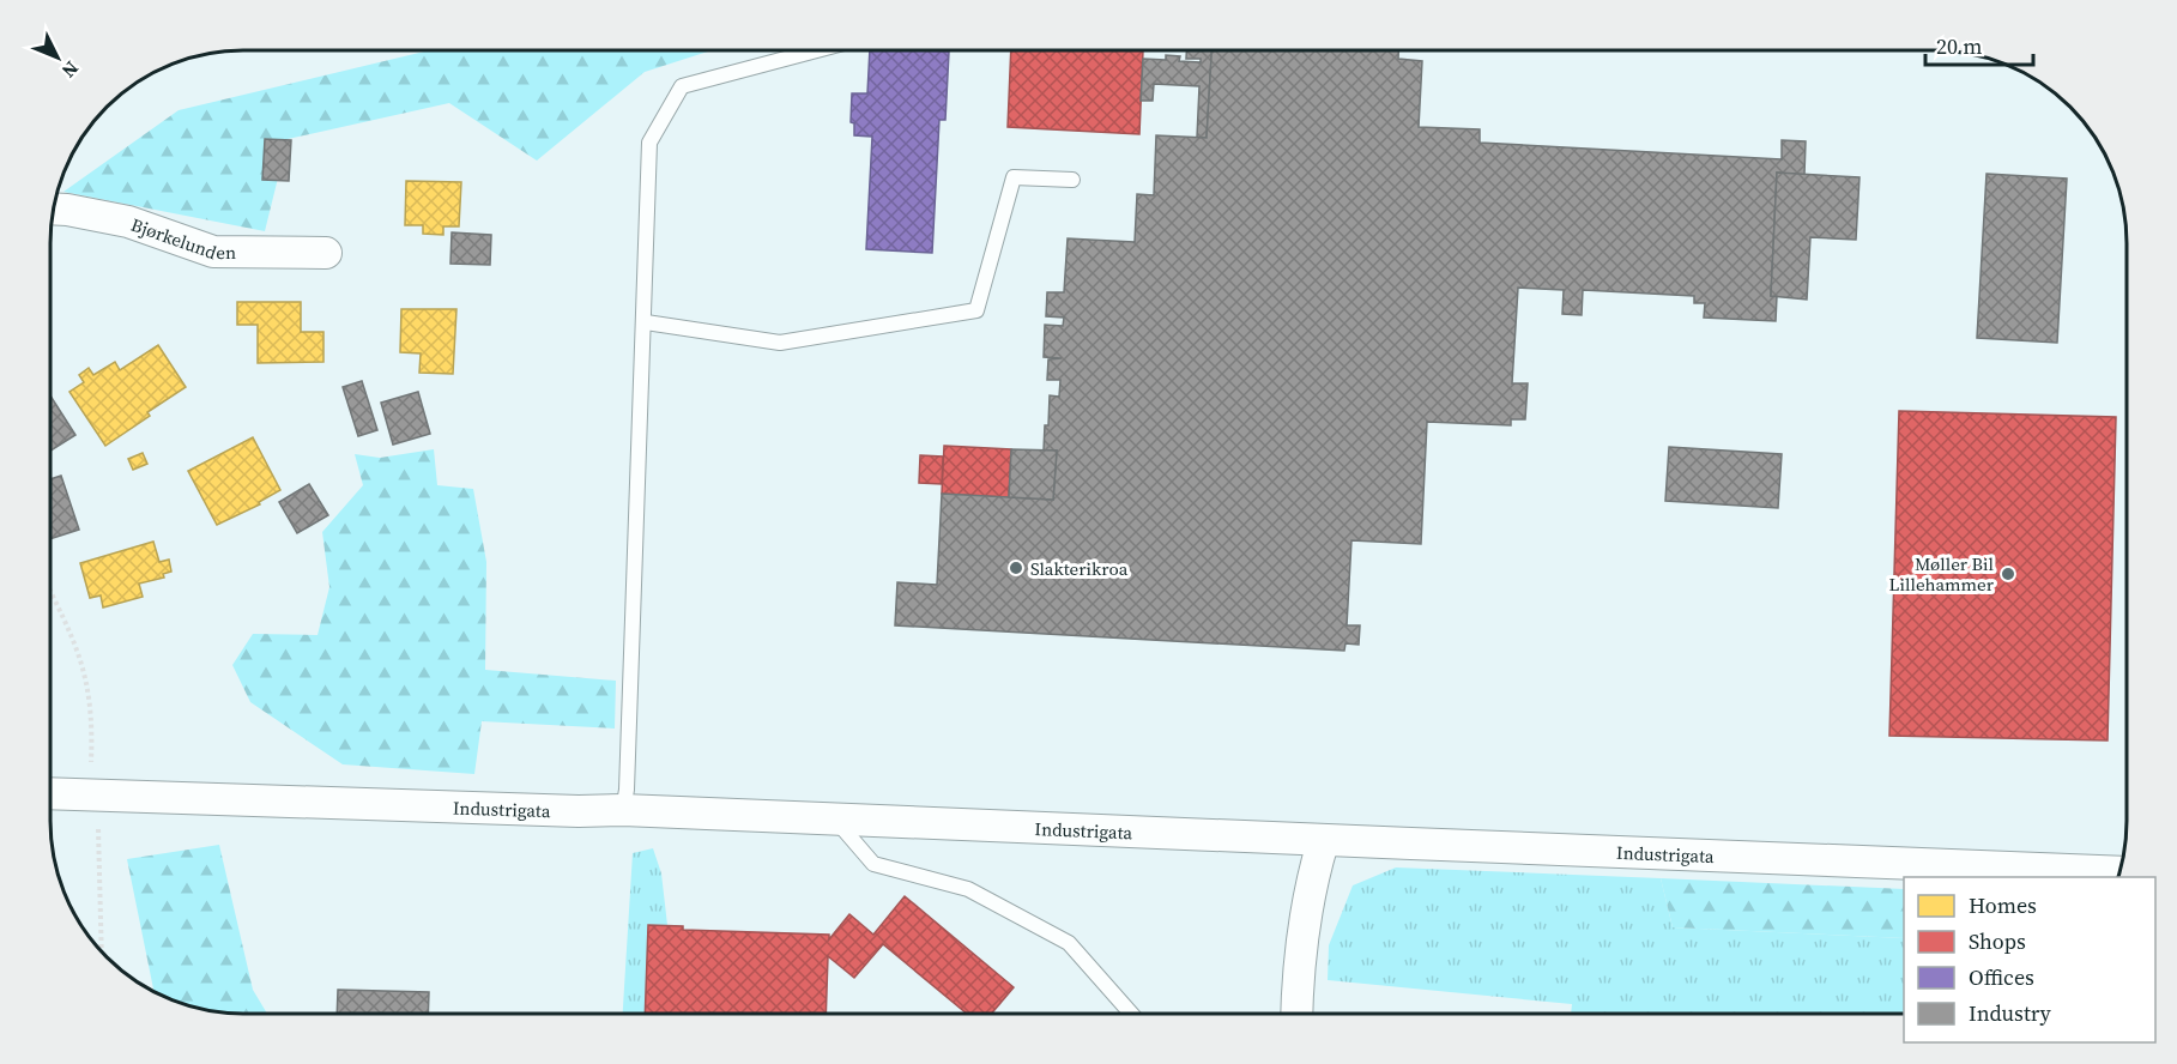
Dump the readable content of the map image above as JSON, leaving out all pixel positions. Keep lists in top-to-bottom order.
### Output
{
  "streets": {
    "street": ["Bjørkelunden", "Industrigata"]
  },
  "places": ["Slakterikroa", "Møller Bil Lillehammer"],
  "legend": [
    "Homes",
    "Shops",
    "Offices",
    "Industry"
  ],
  "scale_bar": "20 m",
  "north": "bottom right"
}
